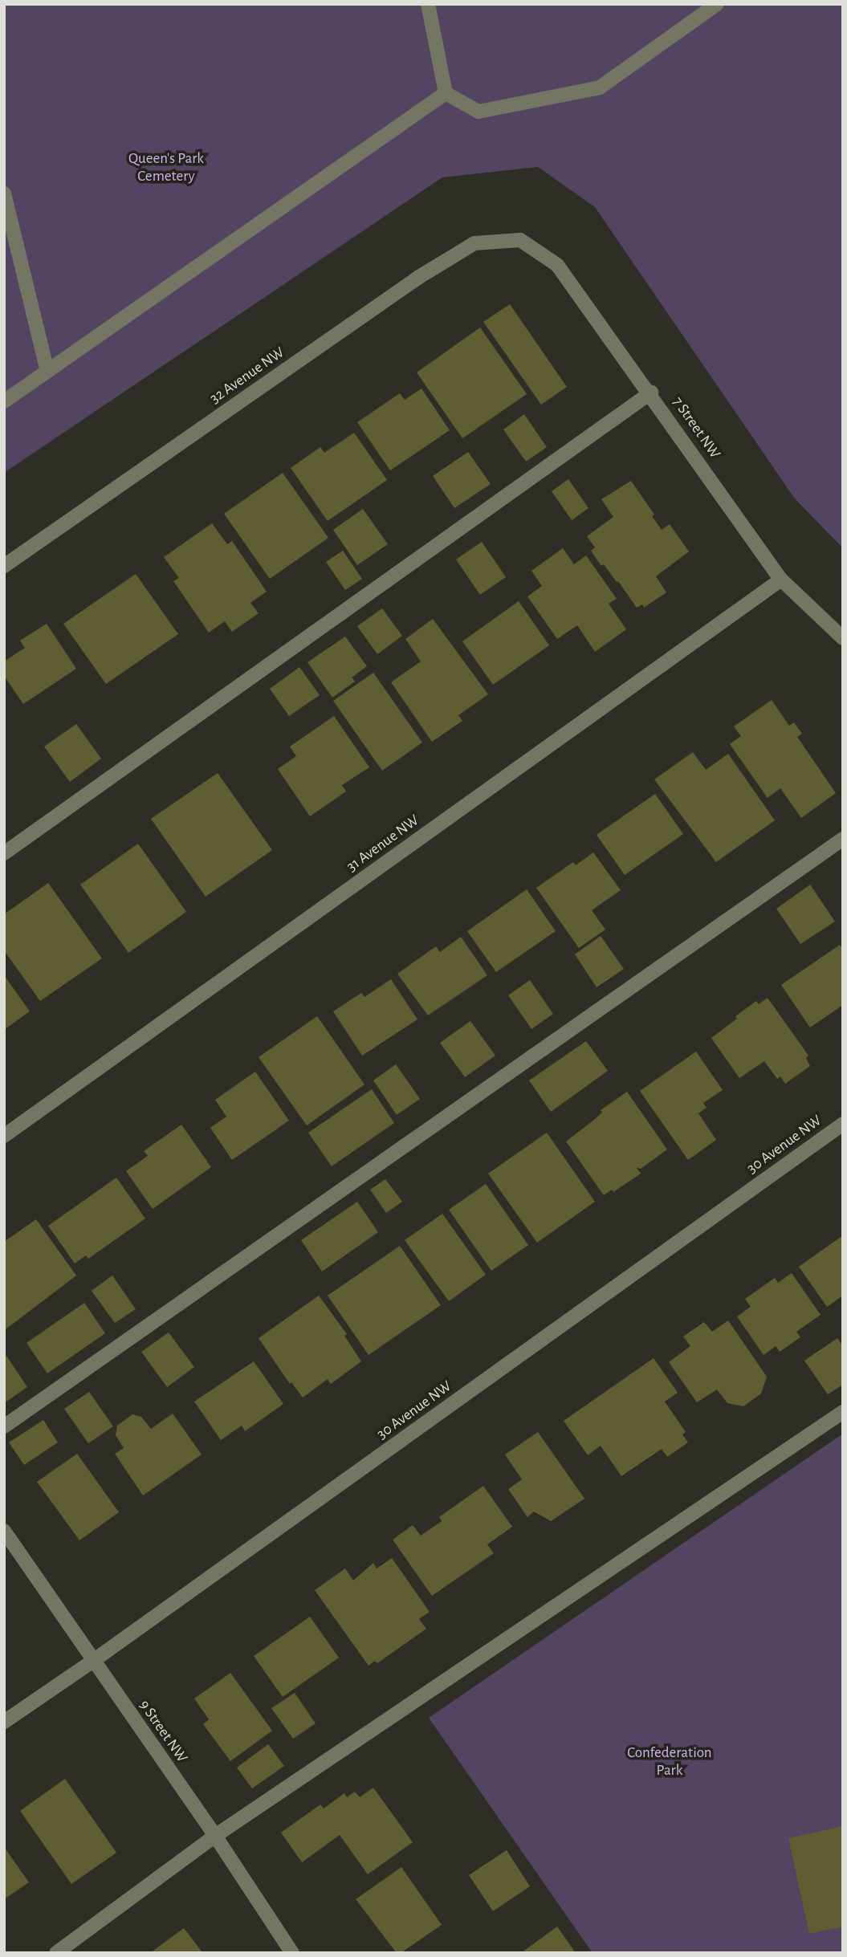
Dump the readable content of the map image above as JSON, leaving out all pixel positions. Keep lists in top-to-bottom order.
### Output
{
  "streets": {
    "street": [
      "32 Avenue NW",
      "7 Street NW",
      "31 Avenue NW",
      "30 Avenue NW",
      "9 Street NW"
    ]
  },
  "crossings": [
    ["32 Avenue NW", "7 Street NW"],
    ["7 Street NW", "31 Avenue NW"],
    ["30 Avenue NW", "9 Street NW"]
  ],
  "parks": ["Queen's Park Cemetery", "Confederation Park"]
}
